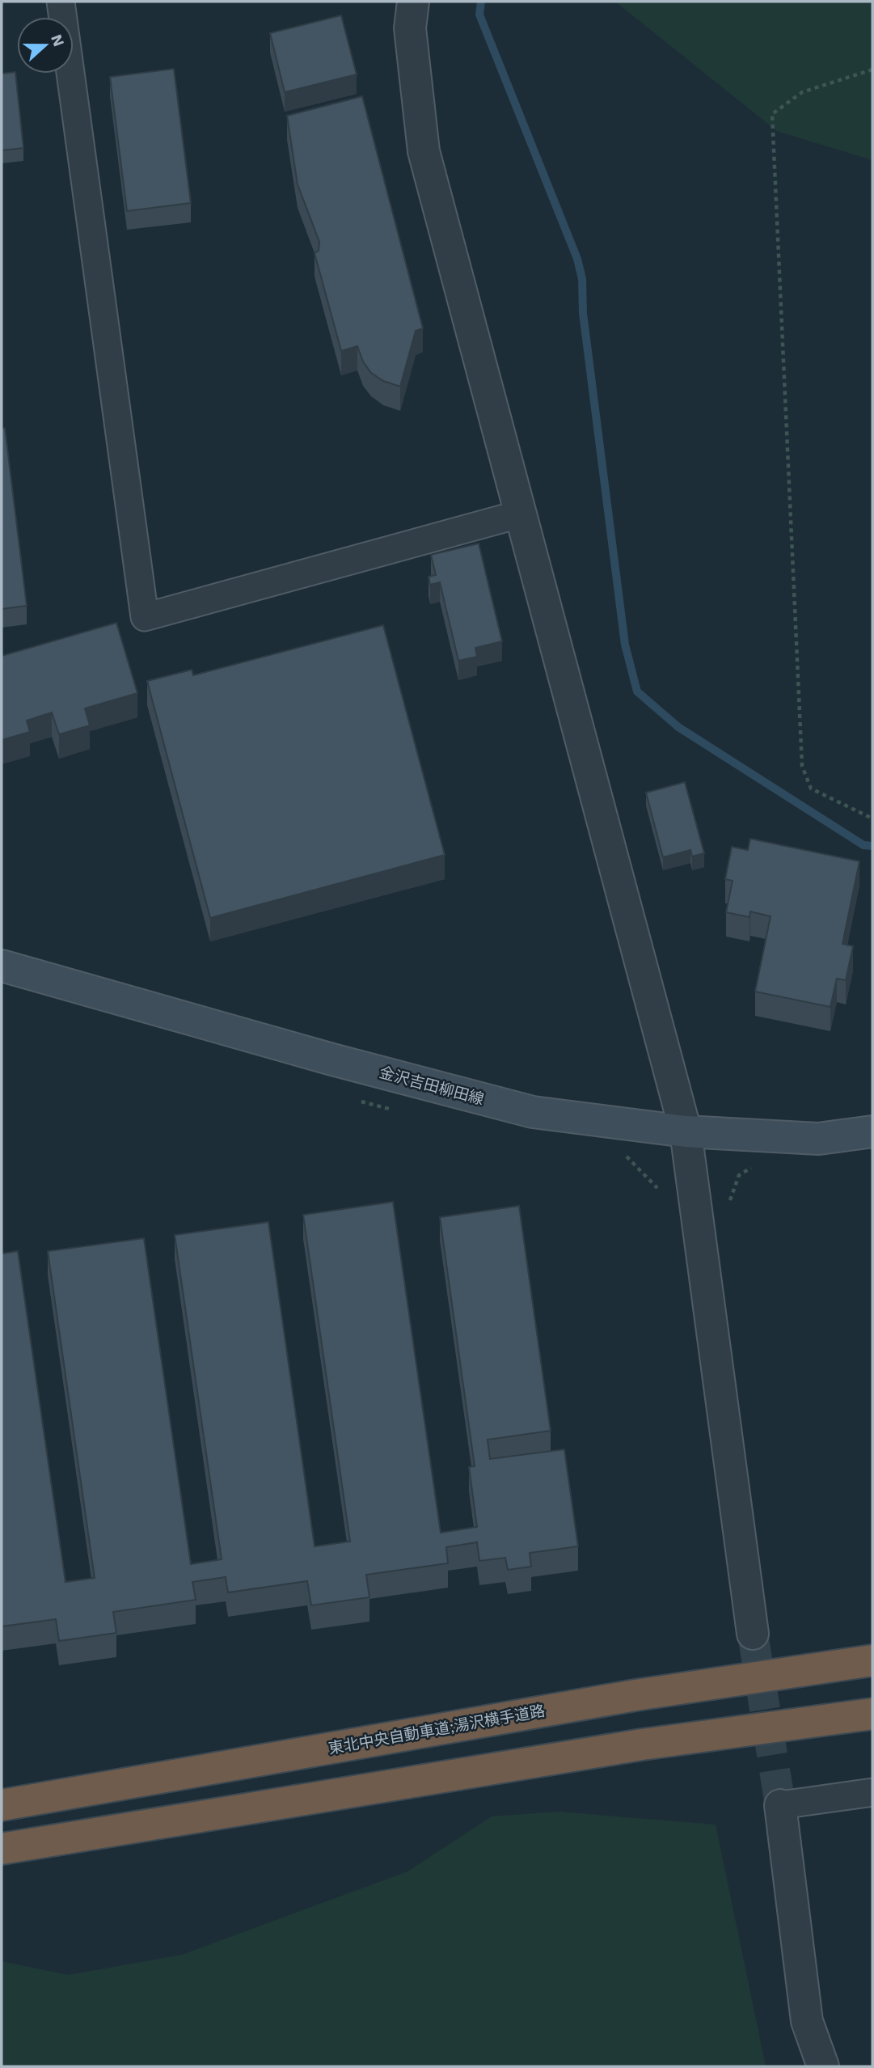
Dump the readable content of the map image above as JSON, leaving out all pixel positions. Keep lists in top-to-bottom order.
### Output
{
  "streets": {
    "highway": ["東北中央自動車道;湯沢横手道路"],
    "main road": ["金沢吉田柳田線"]
  },
  "north": "right"
}
